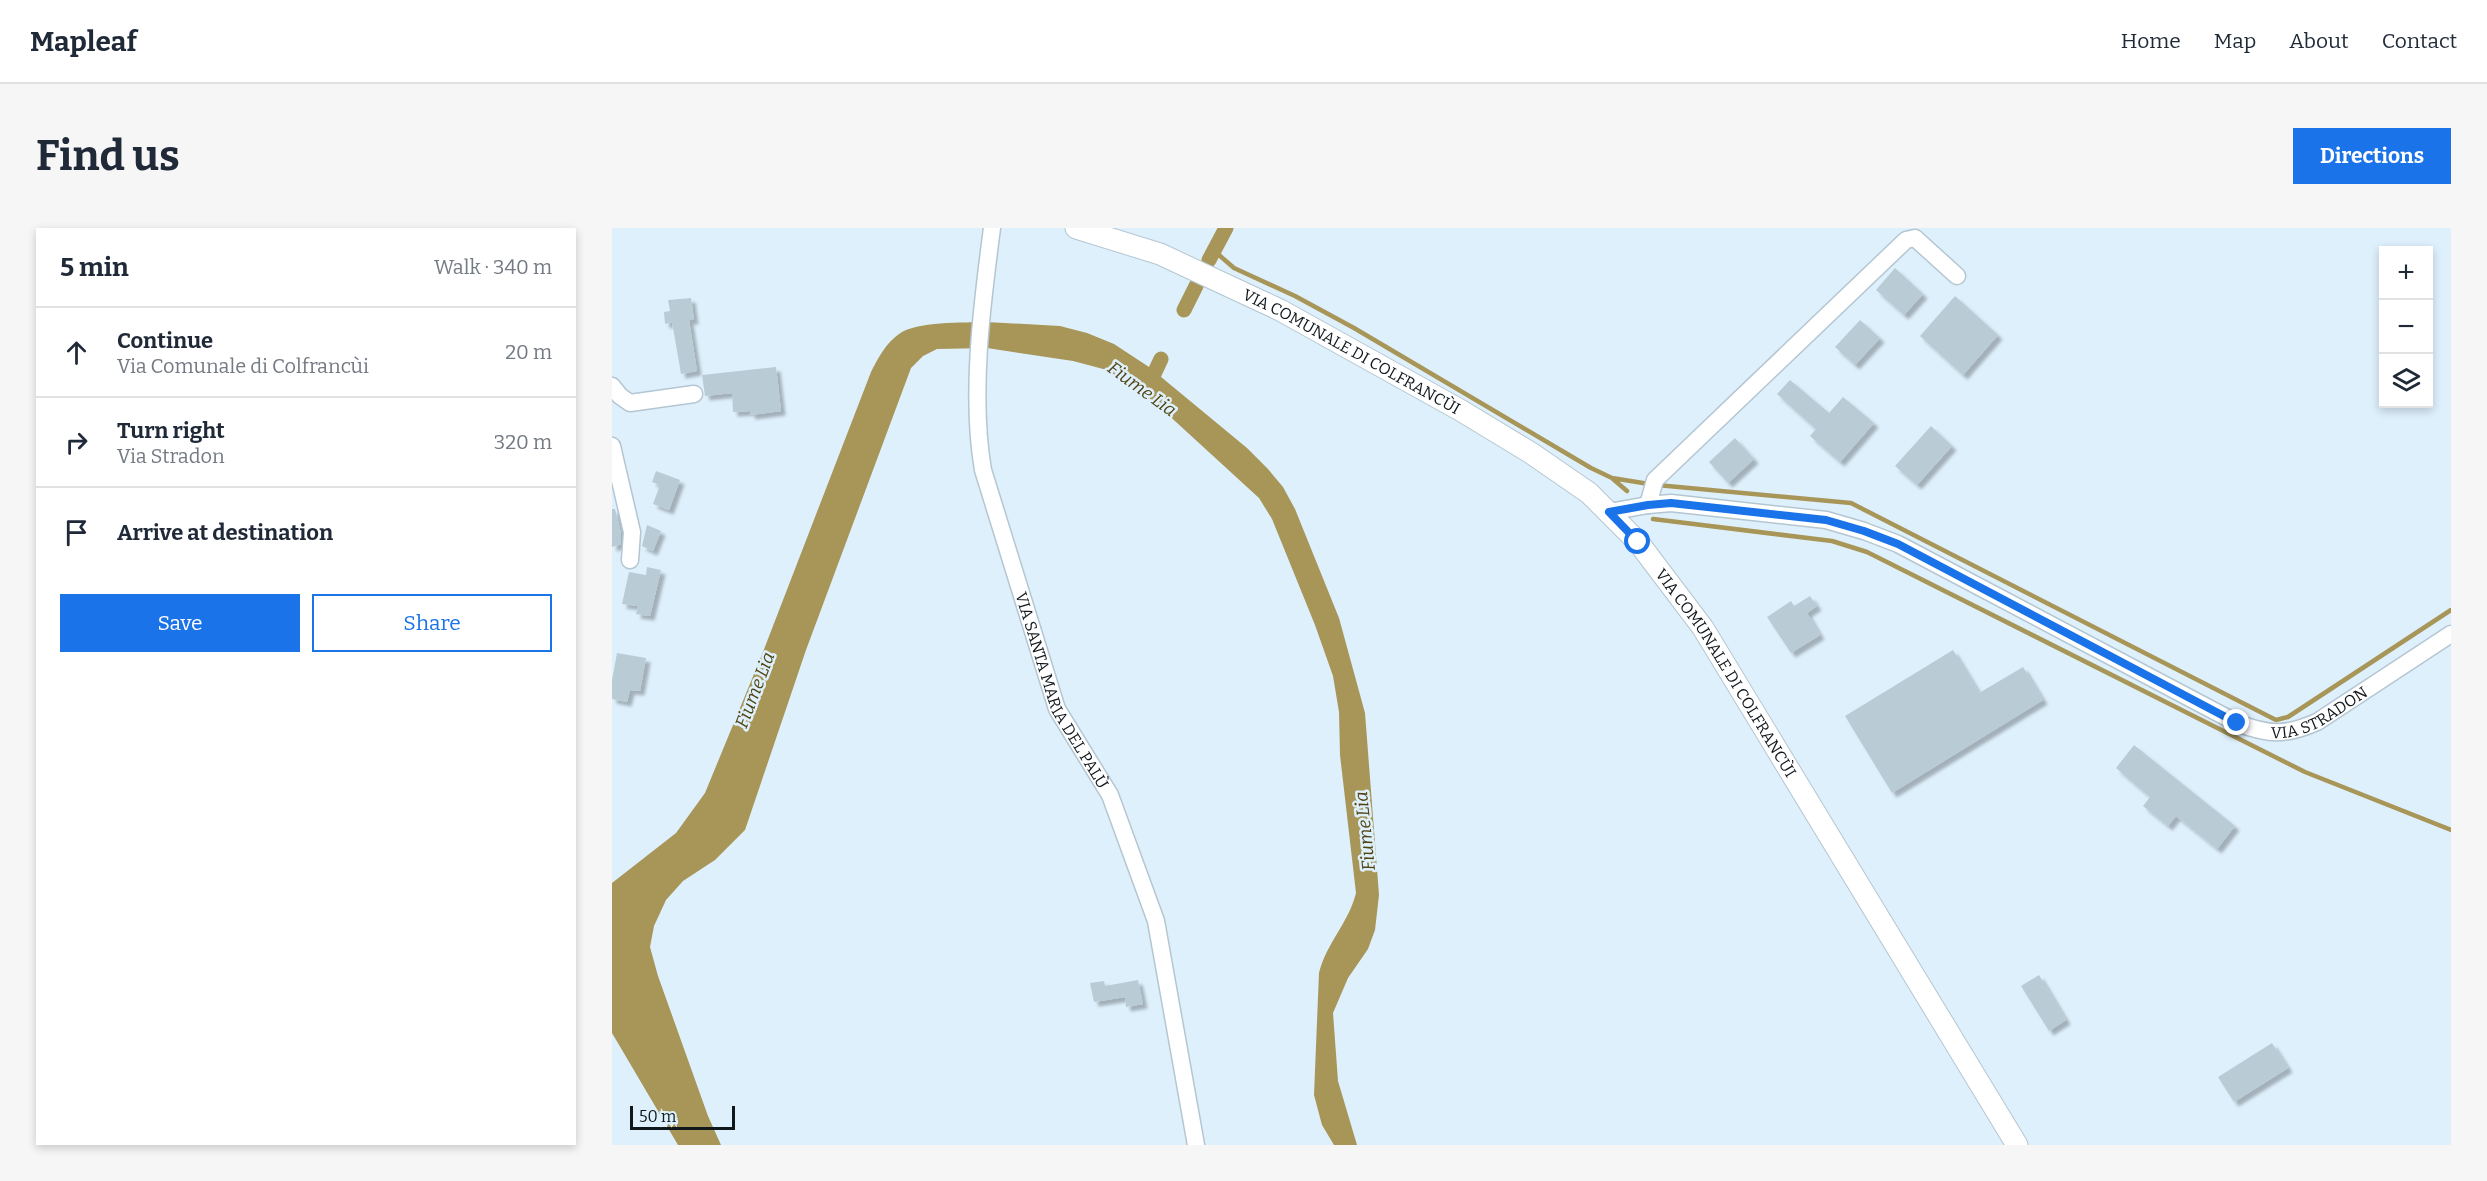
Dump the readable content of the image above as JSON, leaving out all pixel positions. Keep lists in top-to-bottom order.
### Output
{
  "streets": {
    "main road": ["VIA COMUNALE DI COLFRANCÙI"],
    "street": ["VIA SANTA MARIA DEL PALÙ", "VIA STRADON"]
  },
  "crossings": [
    ["VIA COMUNALE DI COLFRANCÙI", "VIA STRADON"]
  ],
  "water": ["Fiume Lia"],
  "scale_bar": "50 m",
  "page": {
    "header": "Mapleaf",
    "nav": [
      "Home",
      "Map",
      "About",
      "Contact"
    ],
    "buttons": [
      "Directions",
      ["Save", "Share"]
    ],
    "title": "Find us",
    "heading": ["5 min", "Walk · 340 m"],
    "map_buttons": ["+", "−"],
    "list": [
      ["Continue", "Via Comunale di Colfrancùi", "20 m"],
      ["Turn right", "Via Stradon", "320 m"],
      "Arrive at destination"
    ],
    "scale": "50 m"
  }
}
